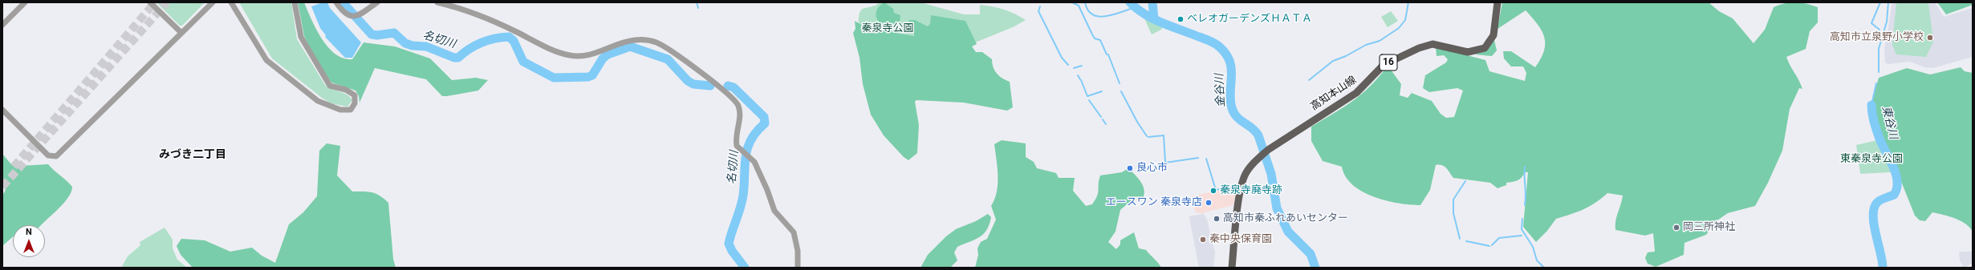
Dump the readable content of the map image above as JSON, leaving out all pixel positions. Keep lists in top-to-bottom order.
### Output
{
  "streets": {
    "main road": ["16", "高知本山線"]
  },
  "districts": ["みづき二丁目"],
  "water": ["名切川", "金谷川", "東谷川"],
  "parks": ["秦泉寺公園", "東秦泉寺公園"],
  "places": [
    "ベレオガーデンズＨＡＴＡ",
    "高知市立泉野小学校",
    "良心市",
    "秦泉寺廃寺跡",
    "エースワン 秦泉寺店",
    "高知市秦ふれあいセンター",
    "岡三所神社",
    "秦中央保育園"
  ],
  "north": "top"
}
